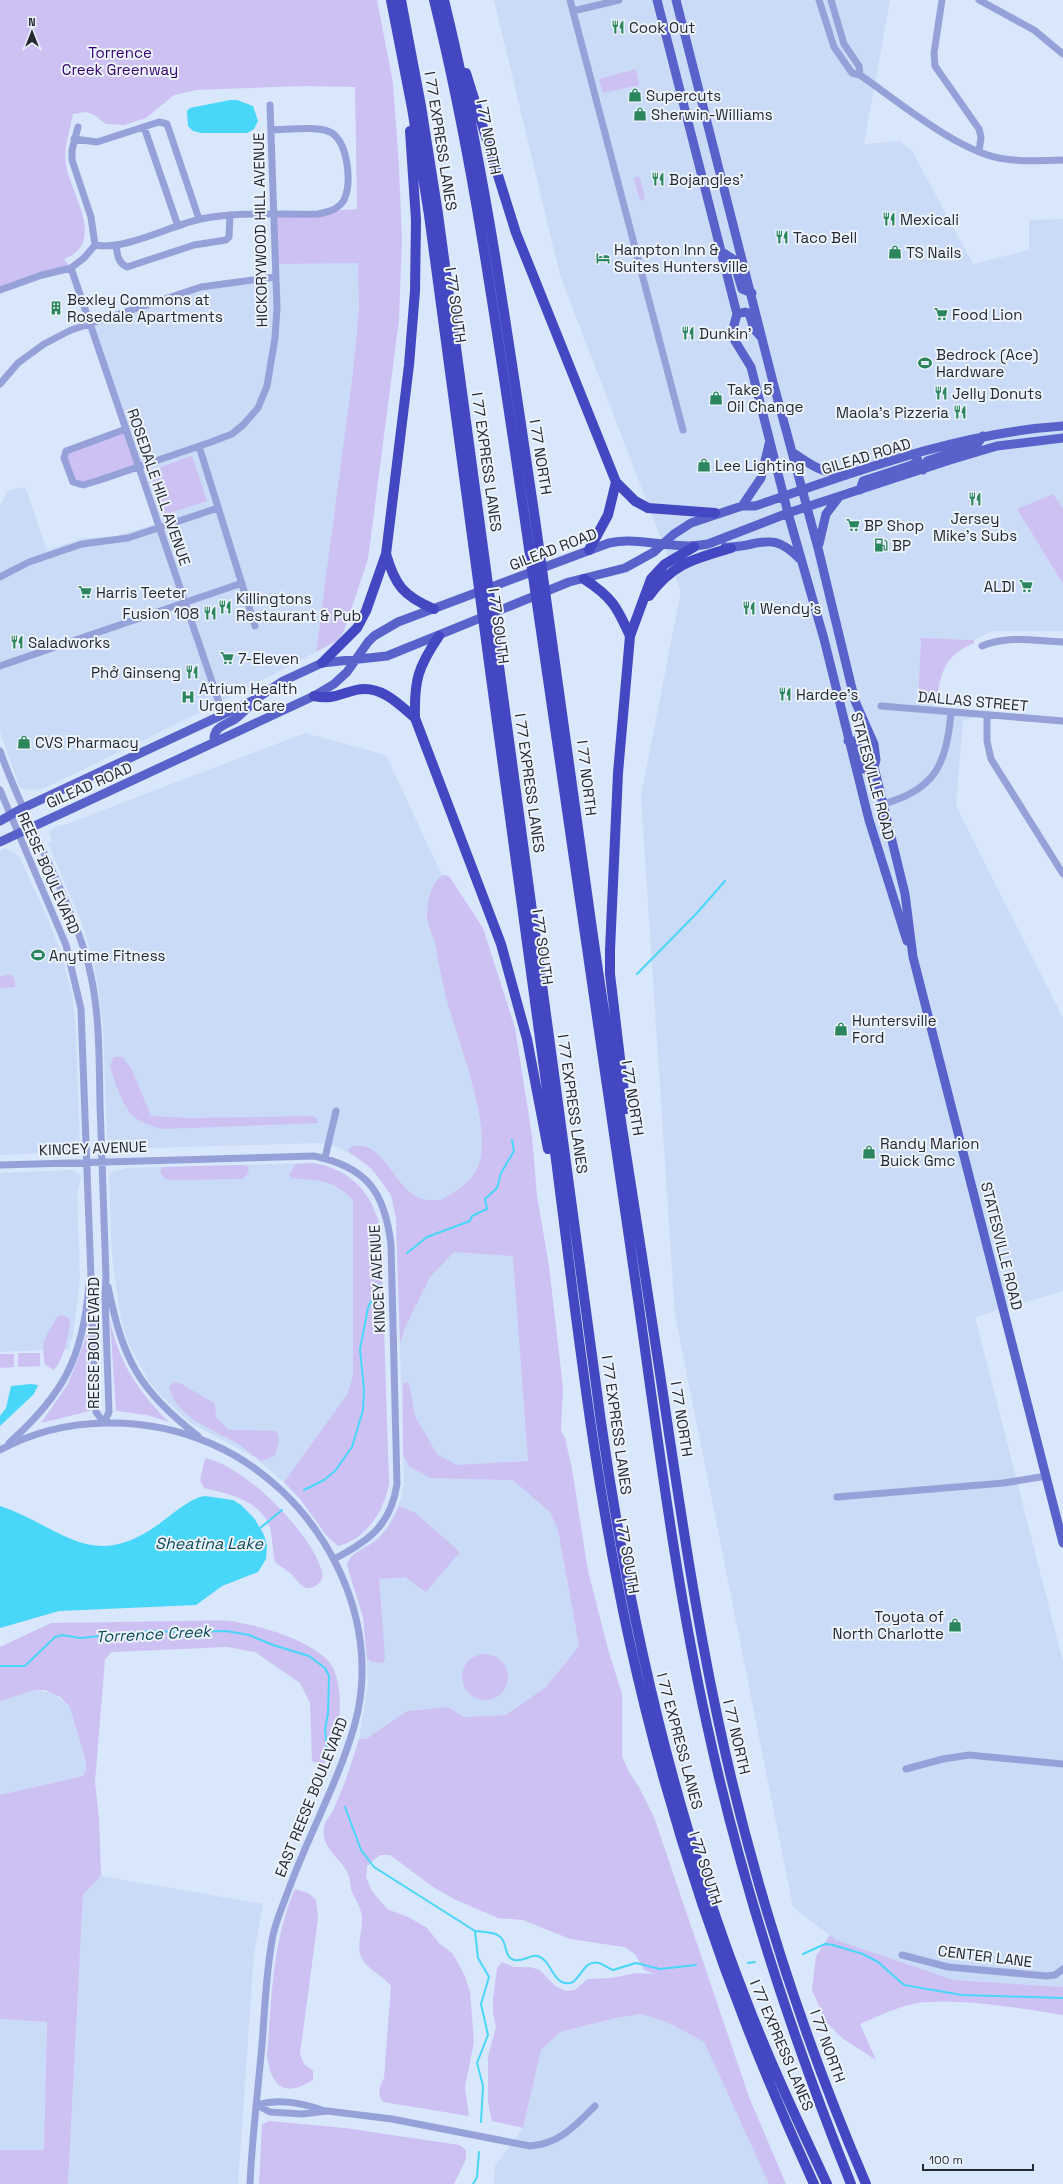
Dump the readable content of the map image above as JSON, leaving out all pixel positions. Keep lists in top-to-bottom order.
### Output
{
  "streets": {
    "highway": ["I 77 NORTH", "I 77 EXPRESS LANES", "I 77 SOUTH"],
    "main road": ["GILEAD ROAD", "STATESVILLE ROAD"],
    "street": [
      "HICKORYWOOD HILL AVENUE",
      "ROSEDALE HILL AVENUE",
      "DALLAS STREET",
      "REESE BOULEVARD",
      "KINCEY AVENUE",
      "EAST REESE BOULEVARD",
      "CENTER LANE"
    ]
  },
  "crossings": [
    ["HICKORYWOOD HILL AVENUE", "ROSEDALE HILL AVENUE"],
    ["GILEAD ROAD", "ROSEDALE HILL AVENUE"],
    ["GILEAD ROAD", "STATESVILLE ROAD"],
    ["GILEAD ROAD", "REESE BOULEVARD"],
    ["REESE BOULEVARD", "KINCEY AVENUE"],
    ["REESE BOULEVARD", "EAST REESE BOULEVARD"],
    ["KINCEY AVENUE", "EAST REESE BOULEVARD"]
  ],
  "water": ["Sheatina Lake", "Torrence Creek"],
  "parks": ["Torrence Creek Greenway"],
  "places": {
    "restaurant": [
      "Cook Out",
      "Bojangles'",
      "Mexicali",
      "Taco Bell",
      "Dunkin'",
      "Jelly Donuts",
      "Maola's Pizzeria",
      "Jersey Mike's Subs",
      "Killingtons Restaurant & Pub",
      "Wendy's",
      "Fusion 108",
      "Saladworks",
      "Phở Ginseng",
      "Hardee's"
    ],
    "shop": [
      "Supercuts",
      "Sherwin-Williams",
      "TS Nails",
      "Take 5 Oil Change",
      "Lee Lighting",
      "CVS Pharmacy",
      "Huntersville Ford",
      "Randy Marion Buick Gmc",
      "Toyota of North Charlotte"
    ],
    "hotel": ["Hampton Inn & Suites Huntersville"],
    "building": ["Bexley Commons at Rosedale Apartments"],
    "supermarket": [
      "Food Lion",
      "BP Shop",
      "ALDI",
      "Harris Teeter",
      "7-Eleven"
    ],
    "sports": ["Bedrock (Ace) Hardware", "Anytime Fitness"],
    "fuel station": ["BP"],
    "hospital": ["Atrium Health Urgent Care"]
  },
  "scale_bar": "100 m",
  "north": "top"
}
